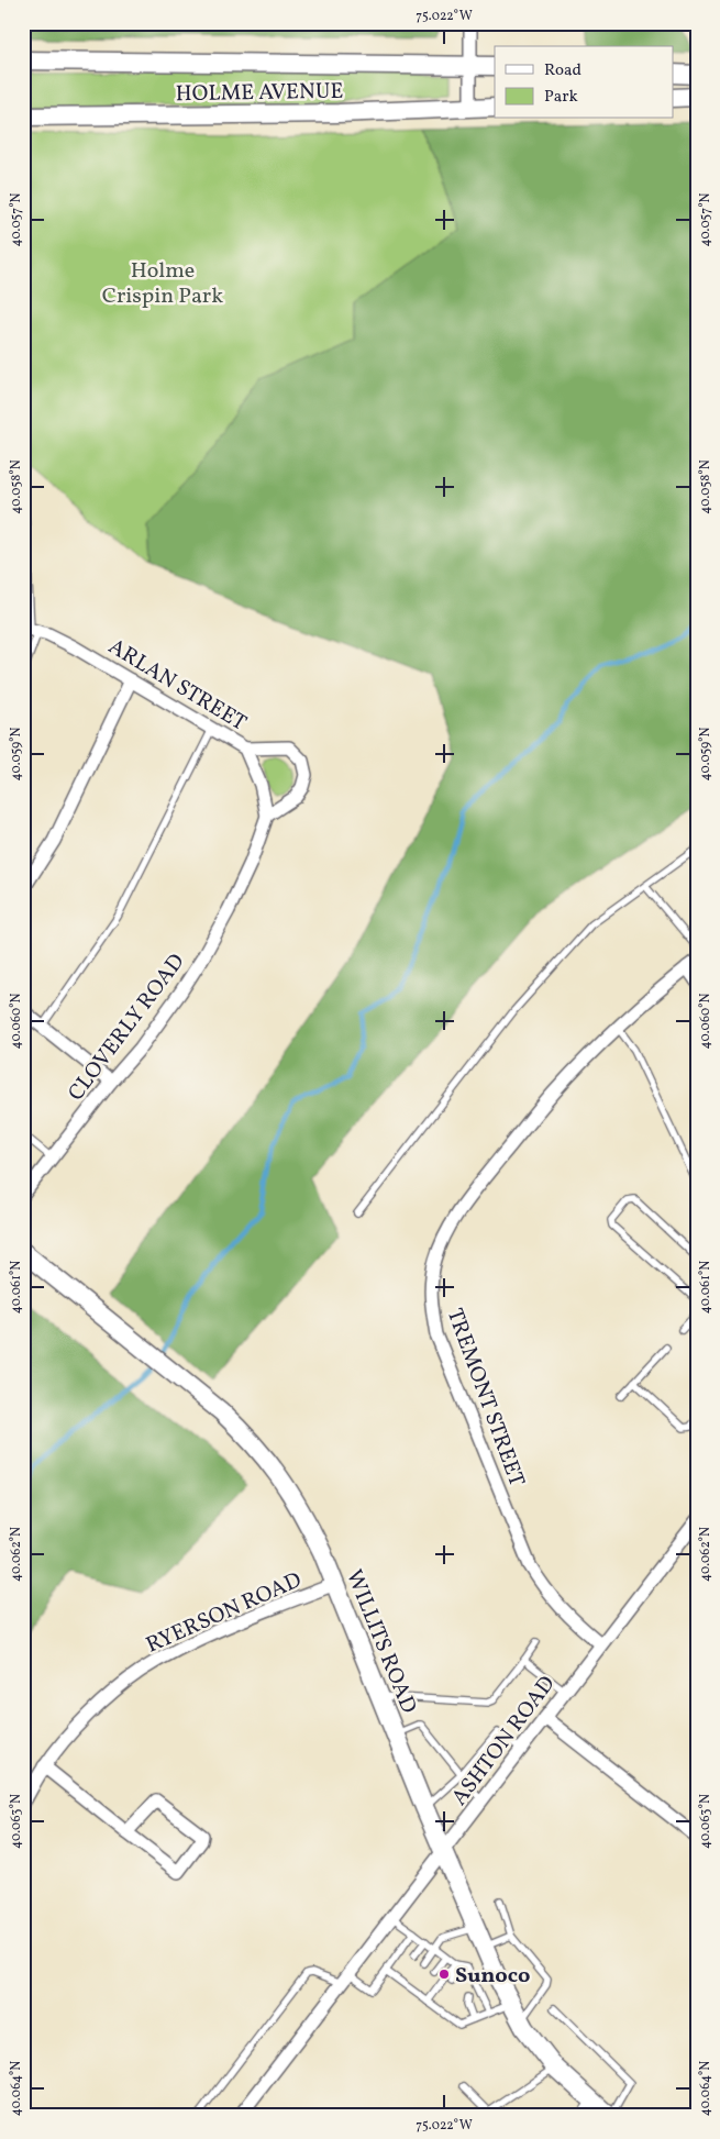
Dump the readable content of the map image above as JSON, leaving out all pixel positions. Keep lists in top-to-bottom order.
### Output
{
  "streets": {
    "street": [
      "HOLME AVENUE",
      "ARLAN STREET",
      "CLOVERLY ROAD",
      "TREMONT STREET",
      "RYERSON ROAD",
      "WILLITS ROAD",
      "ASHTON ROAD"
    ]
  },
  "crossings": [
    ["ARLAN STREET", "CLOVERLY ROAD"],
    ["TREMONT STREET", "ASHTON ROAD"],
    ["RYERSON ROAD", "WILLITS ROAD"],
    ["WILLITS ROAD", "ASHTON ROAD"]
  ],
  "parks": ["Holme Crispin Park"],
  "places": ["Sunoco"],
  "legend": ["Road", "Park"],
  "coordinates": [
    "75.022°W",
    "40.057°N",
    "40.058°N",
    "40.059°N",
    "40.060°N",
    "40.061°N",
    "40.062°N",
    "40.063°N",
    "40.064°N"
  ]
}
